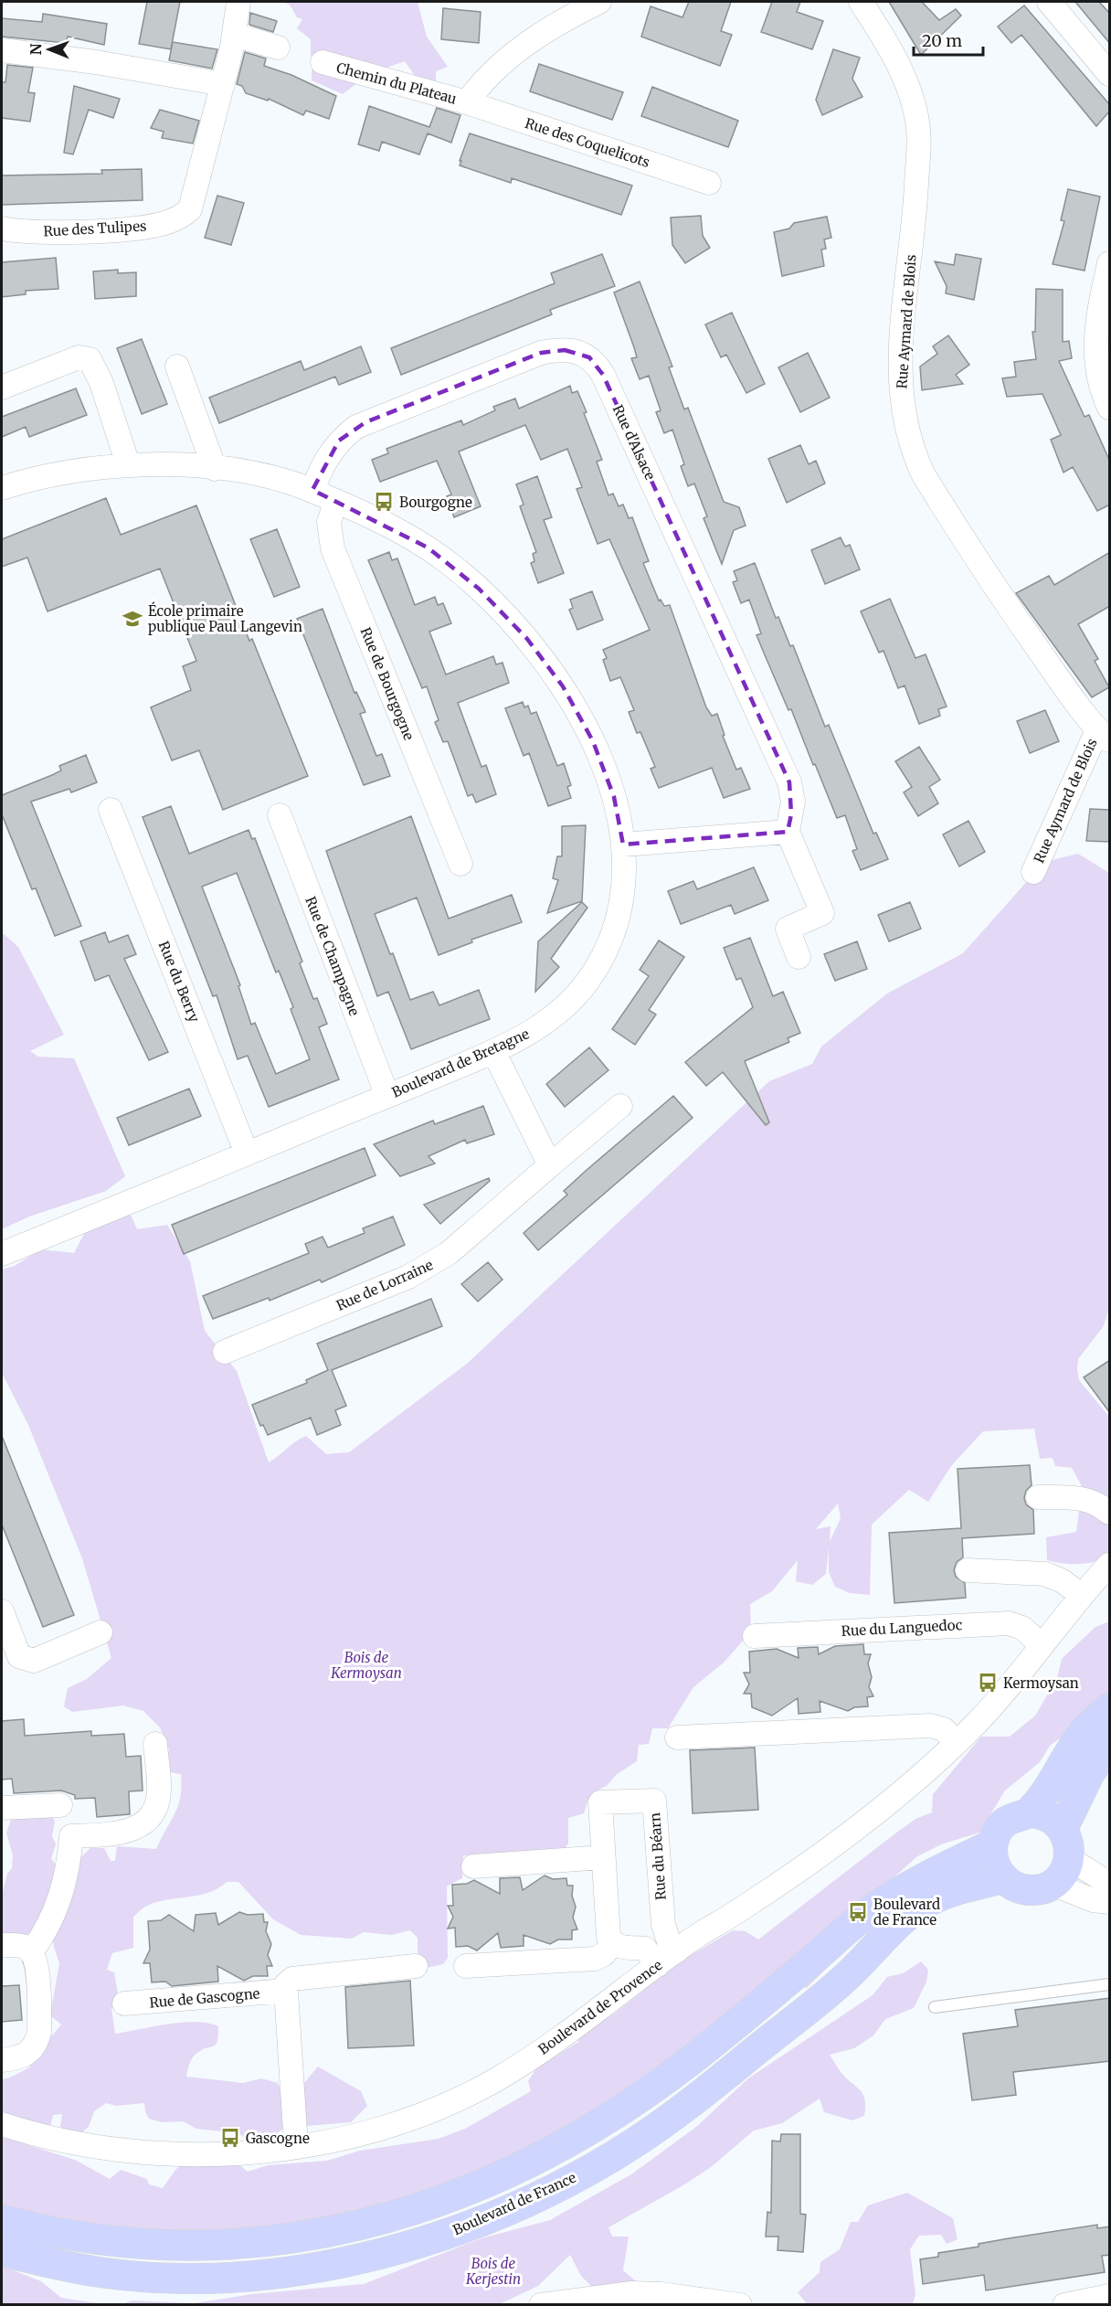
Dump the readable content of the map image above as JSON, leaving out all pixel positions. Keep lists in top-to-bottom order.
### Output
{
  "streets": {
    "main road": ["Boulevard de France"],
    "street": [
      "Chemin du Plateau",
      "Rue des Coquelicots",
      "Rue des Tulipes",
      "Rue Aymard de Blois",
      "Rue d'Alsace",
      "Rue de Bourgogne",
      "Rue de Champagne",
      "Rue du Berry",
      "Boulevard de Bretagne",
      "Rue de Lorraine",
      "Rue du Languedoc",
      "Rue du Béarn",
      "Rue de Gascogne",
      "Boulevard de Provence"
    ]
  },
  "crossings": [
    ["Chemin du Plateau", "Rue des Coquelicots"],
    ["Rue d'Alsace", "Boulevard de Bretagne"],
    ["Rue de Bourgogne", "Boulevard de Bretagne"],
    ["Rue de Champagne", "Boulevard de Bretagne"],
    ["Rue du Berry", "Boulevard de Bretagne"],
    ["Rue du Languedoc", "Boulevard de Provence"],
    ["Rue du Béarn", "Boulevard de Provence"]
  ],
  "parks": ["Bois de Kermoysan", "Bois de Kerjestin"],
  "places": {
    "bus stop": [
      "Bourgogne",
      "Kermoysan",
      "Boulevard de France",
      "Gascogne"
    ],
    "school or university": ["École primaire publique Paul Langevin"]
  },
  "scale_bar": "20 m",
  "north": "left"
}
